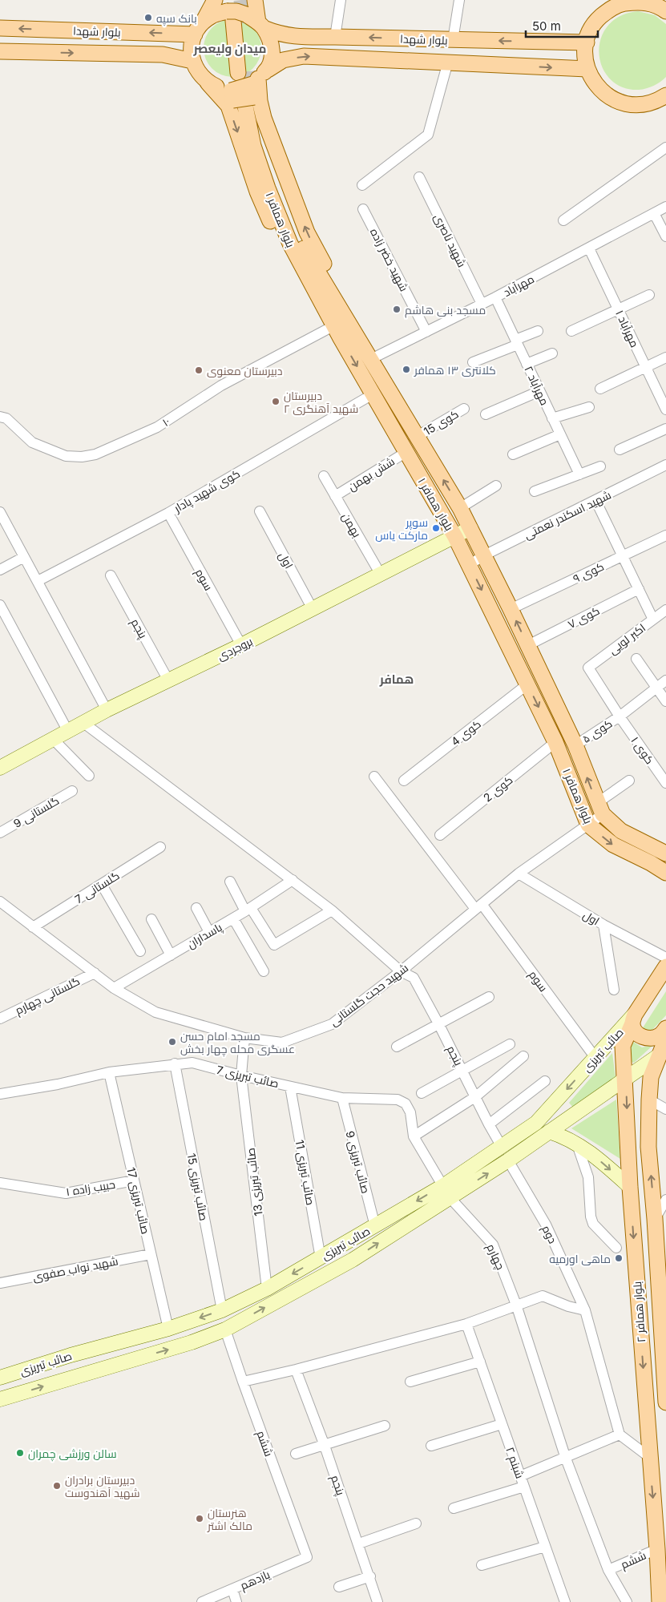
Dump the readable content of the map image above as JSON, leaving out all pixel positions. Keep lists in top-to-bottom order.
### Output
{
  "streets": {
    "main road": ["بلوار شهدا", "بلوار همافر ۱", "بلوار همافر ۲"],
    "street": [
      "شهید ناصری",
      "شهید خضر زاده",
      "مهرآباد",
      "مهرآباد ۱",
      "مهرآباد ۲",
      "۱۰",
      "کوی 15",
      "شش بهمن",
      "کوی شهید پادار",
      "شهید اسکندر نعمتی",
      "بهمن",
      "اول",
      "کوی ۹",
      "سوم",
      "کوی ۷",
      "پنجم",
      "اکبر لویی",
      "بروجردی",
      "کوی ۵",
      "کوی 4",
      "کوی ۱",
      "کوی 2",
      "گلستانی 9",
      "گلستانی 7",
      "پاسداران",
      "شهید حجت گلستانی",
      "گلستانی چهارم",
      "صائب تبریزی",
      "صائب تبریزی 7",
      "صائب تبریزی 9",
      "صائب تبریزی 11",
      "صائب تبریزی 13",
      "صائب تبریزی 15",
      "حبیب زاده ۱",
      "صائب تبریزی 17",
      "دوم",
      "چهارم",
      "شهید نواب صفوی",
      "ششم",
      "شبنم ۲",
      "یازدهم"
    ]
  },
  "crossings": [
    ["بلوار شهدا", "بلوار همافر ۱"],
    ["بلوار همافر ۱", "مهرآباد"],
    ["بلوار همافر ۱", "کوی 15"],
    ["بلوار همافر ۱", "شش بهمن"],
    ["بلوار همافر ۱", "کوی شهید پادار"],
    ["بلوار همافر ۱", "شهید اسکندر نعمتی"],
    ["بلوار همافر ۱", "کوی ۹"],
    ["بلوار همافر ۱", "کوی ۷"],
    ["بلوار همافر ۱", "بروجردی"],
    ["بلوار همافر ۱", "کوی ۵"],
    ["بلوار همافر ۱", "کوی 4"],
    ["بلوار همافر ۱", "کوی 2"],
    ["بلوار همافر ۱", "شهید حجت گلستانی"],
    ["شهید ناصری", "مهرآباد"],
    ["شهید خضر زاده", "مهرآباد"],
    ["مهرآباد", "مهرآباد ۱"],
    ["مهرآباد", "مهرآباد ۲"],
    ["شش بهمن", "بهمن"],
    ["کوی شهید پادار", "سوم"],
    ["بهمن", "بروجردی"],
    ["اول", "بروجردی"],
    ["اول", "شهید حجت گلستانی"],
    ["سوم", "بروجردی"],
    ["سوم", "شهید حجت گلستانی"],
    ["سوم", "صائب تبریزی"],
    ["پنجم", "بروجردی"],
    ["پنجم", "پاسداران"],
    ["پنجم", "شهید حجت گلستانی"],
    ["پنجم", "صائب تبریزی"],
    ["اکبر لویی", "کوی ۱"],
    ["کوی ۵", "کوی ۱"],
    ["گلستانی 7", "شهید حجت گلستانی"],
    ["پاسداران", "شهید حجت گلستانی"],
    ["شهید حجت گلستانی", "گلستانی چهارم"],
    ["صائب تبریزی", "صائب تبریزی 7"],
    ["صائب تبریزی", "صائب تبریزی 9"],
    ["صائب تبریزی", "صائب تبریزی 11"],
    ["صائب تبریزی", "صائب تبریزی 13"],
    ["صائب تبریزی", "صائب تبریزی 15"],
    ["صائب تبریزی", "صائب تبریزی 17"],
    ["صائب تبریزی", "دوم"],
    ["صائب تبریزی", "چهارم"],
    ["صائب تبریزی", "بلوار همافر ۲"],
    ["صائب تبریزی", "ششم"],
    ["صائب تبریزی 7", "صائب تبریزی 9"],
    ["صائب تبریزی 7", "صائب تبریزی 11"],
    ["صائب تبریزی 7", "صائب تبریزی 13"],
    ["صائب تبریزی 7", "صائب تبریزی 15"],
    ["صائب تبریزی 7", "صائب تبریزی 17"],
    ["صائب تبریزی 7", "چهارم"],
    ["حبیب زاده ۱", "صائب تبریزی 17"],
    ["صائب تبریزی 17", "شهید نواب صفوی"],
    ["چهارم", "ششم"],
    ["بلوار همافر ۲", "ششم"],
    ["ششم", "یازدهم"]
  ],
  "districts": ["میدان ولیعصر", "همافر"],
  "places": [
    "بانک سپه",
    "مسجد بنی هاشم",
    "کلانتری ۱۳ همافر",
    "دبیرستان معنوی",
    "دبیرستان شهید آهنگری ۲",
    "سوپر مارکت یاس",
    "مسجد امام حسن عسگری محله چهار بخش",
    "ماهی اورمیه",
    "سالن ورزشی چمران",
    "دبیرستان برادران شهید آهندوست",
    "هنرستان مالک اشتر"
  ],
  "scale_bar": "50 m"
}
